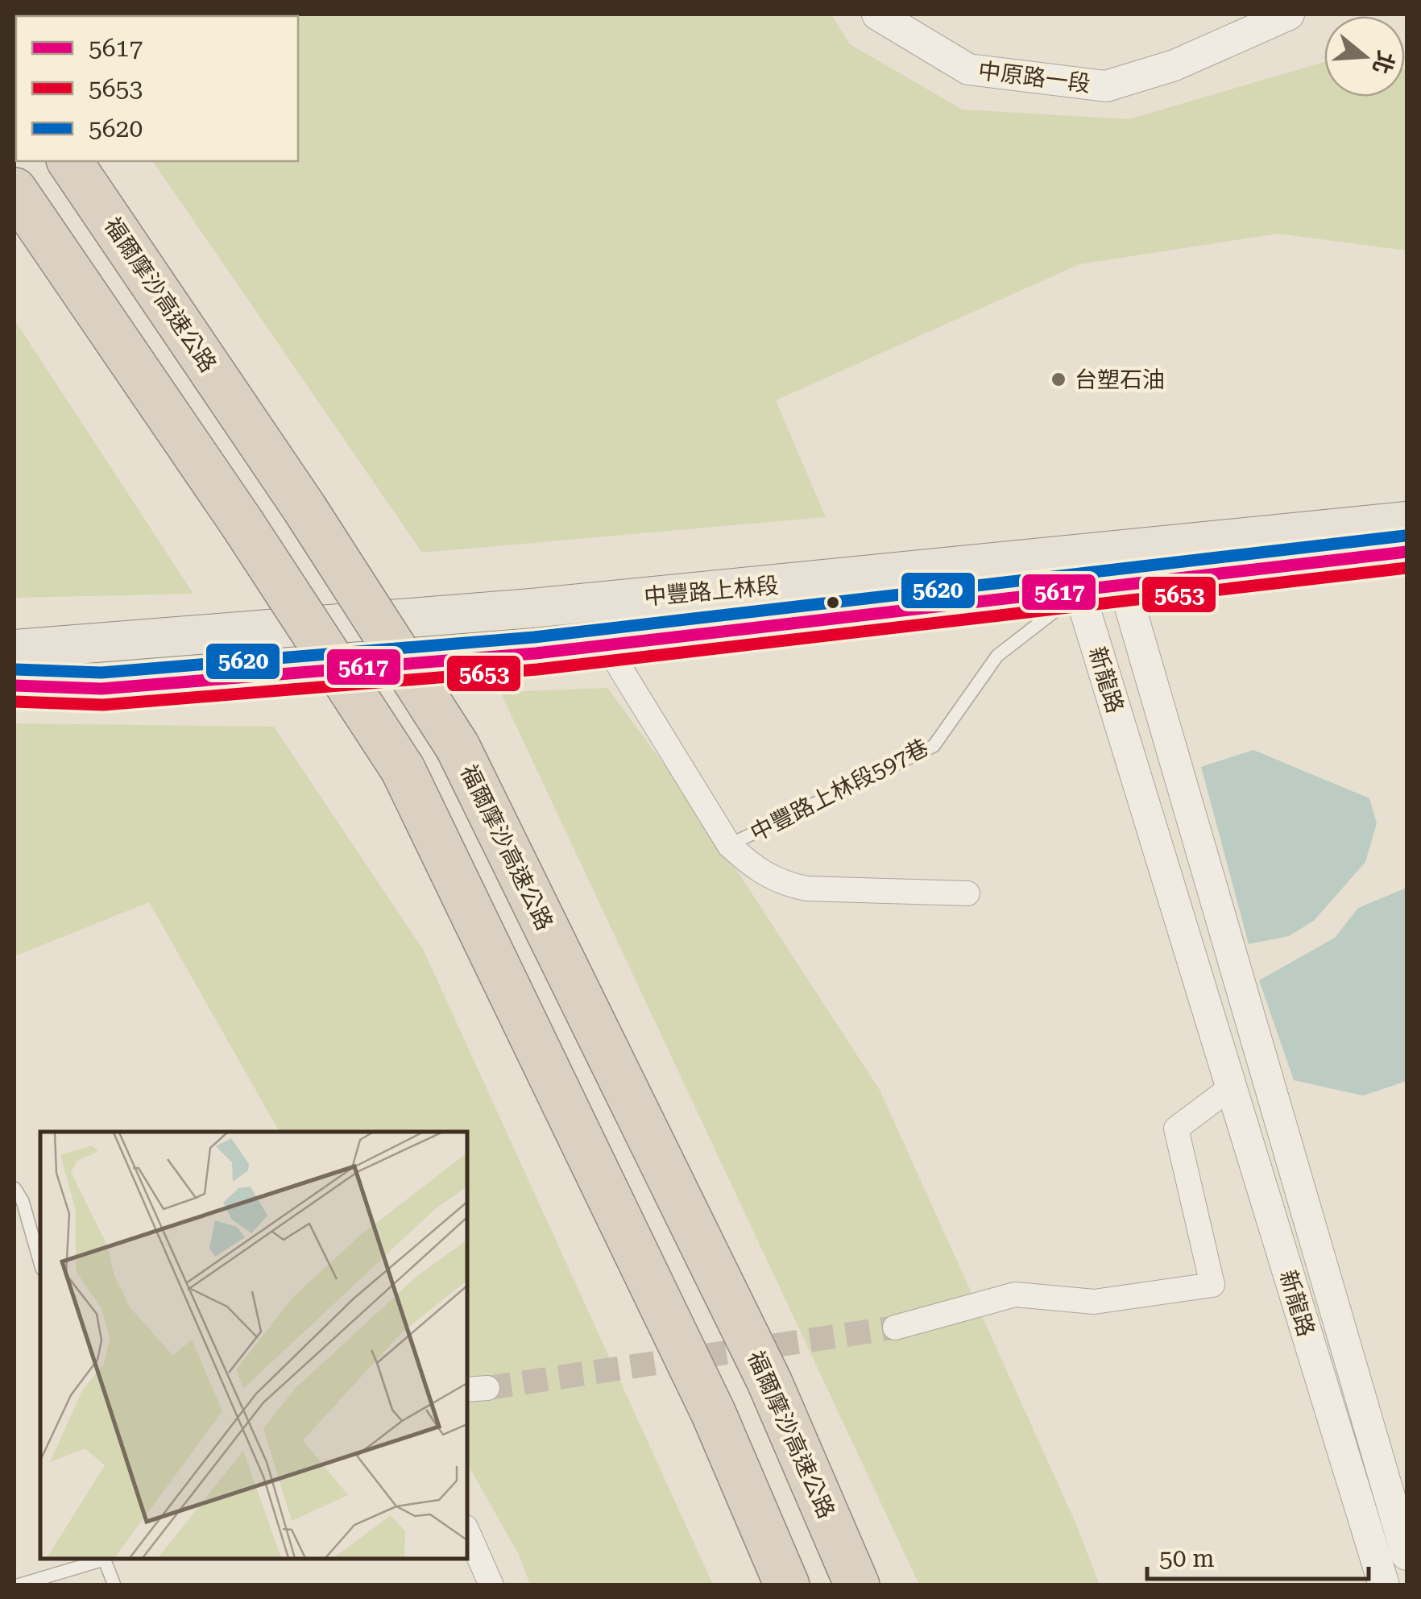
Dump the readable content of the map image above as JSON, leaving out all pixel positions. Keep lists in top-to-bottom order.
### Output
{
  "streets": {
    "highway": ["福爾摩沙高速公路"],
    "main road": ["中豐路上林段"],
    "street": ["中原路一段", "新龍路"],
    "lane": ["中豐路上林段597巷"]
  },
  "crossings": [
    ["中豐路上林段", "新龍路"],
    ["中豐路上林段", "中豐路上林段597巷"],
    ["新龍路", "中豐路上林段597巷"]
  ],
  "places": ["台塑石油"],
  "lines": ["transit line 5620", "transit line 5617", "transit line 5653"],
  "legend": ["5617", "5653", "5620"],
  "scale_bar": "50 m",
  "north": "right"
}
